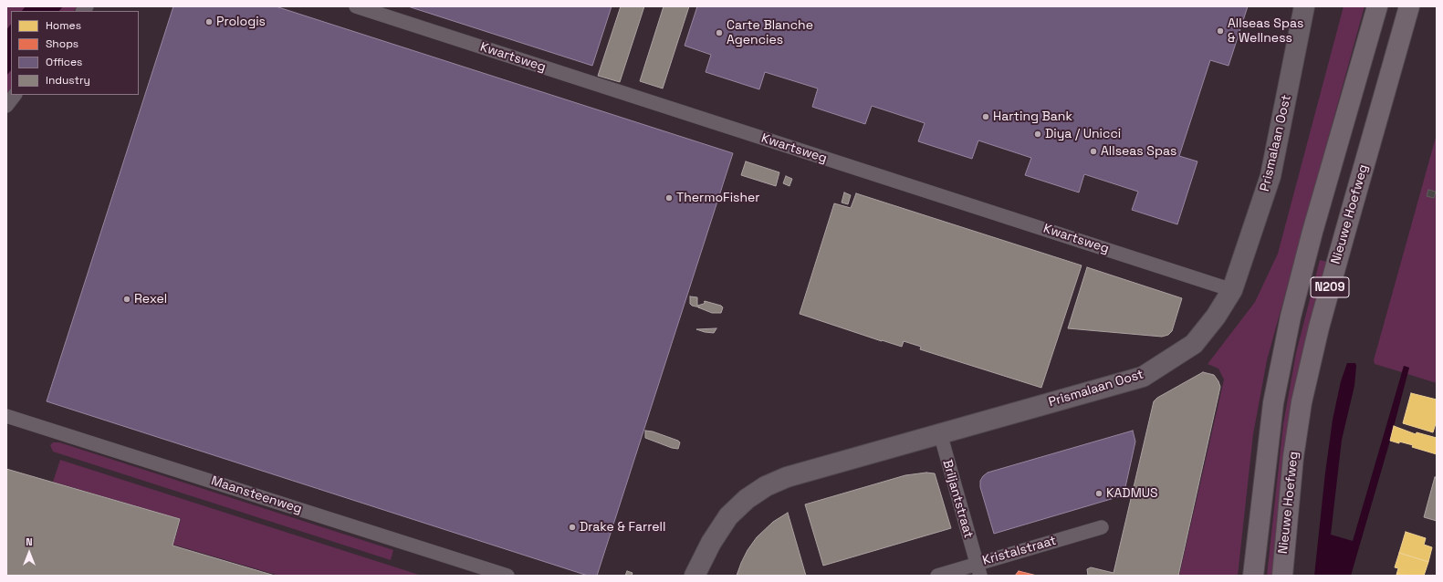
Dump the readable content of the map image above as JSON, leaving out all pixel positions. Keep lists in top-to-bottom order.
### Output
{
  "streets": {
    "main road": ["Nieuwe Hoefweg", "N209"],
    "street": [
      "Kwartsweg",
      "Prismalaan Oost",
      "Maansteenweg",
      "Briljantstraat",
      "Kristalstraat"
    ]
  },
  "crossings": [
    ["Kwartsweg", "Prismalaan Oost"],
    ["Prismalaan Oost", "Briljantstraat"],
    ["Briljantstraat", "Kristalstraat"]
  ],
  "places": [
    "Prologis",
    "Allseas Spas & Wellness",
    "Carte Blanche Agencies",
    "Harting Bank",
    "Diya / Unicci",
    "Allseas Spas",
    "ThermoFisher",
    "Rexel",
    "KADMUS",
    "Drake & Farrell"
  ],
  "legend": [
    "Homes",
    "Shops",
    "Offices",
    "Industry"
  ],
  "north": "top"
}
